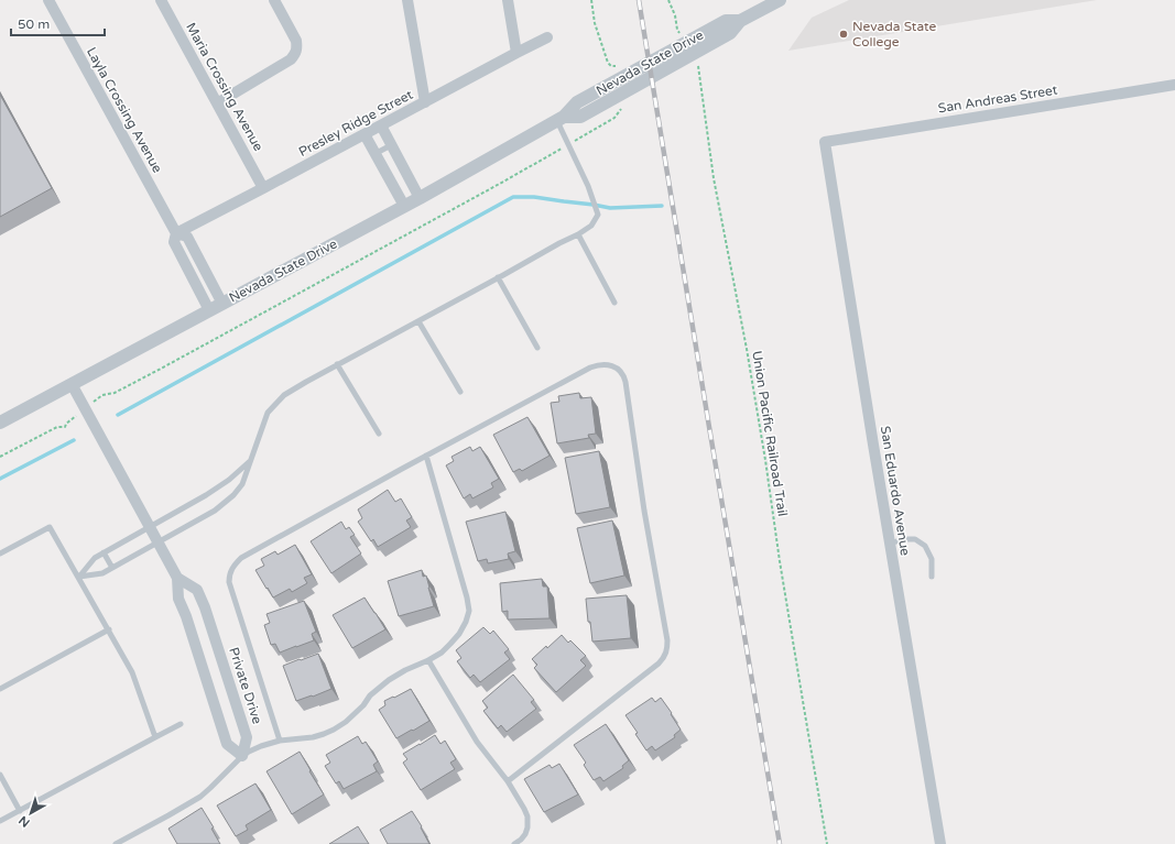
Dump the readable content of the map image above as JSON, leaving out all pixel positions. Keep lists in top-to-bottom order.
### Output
{
  "streets": {
    "street": [
      "Nevada State Drive",
      "Maria Crossing Avenue",
      "San Andreas Street",
      "Layla Crossing Avenue",
      "Presley Ridge Street",
      "San Eduardo Avenue",
      "Private Drive"
    ],
    "path": ["Union Pacific Railroad Trail"]
  },
  "crossings": [
    ["Nevada State Drive", "Layla Crossing Avenue"],
    ["Nevada State Drive", "Union Pacific Railroad Trail"],
    ["Maria Crossing Avenue", "Presley Ridge Street"],
    ["San Andreas Street", "San Eduardo Avenue"],
    ["Layla Crossing Avenue", "Presley Ridge Street"]
  ],
  "places": ["Nevada State College"],
  "scale_bar": "50 m",
  "north": "bottom left"
}
